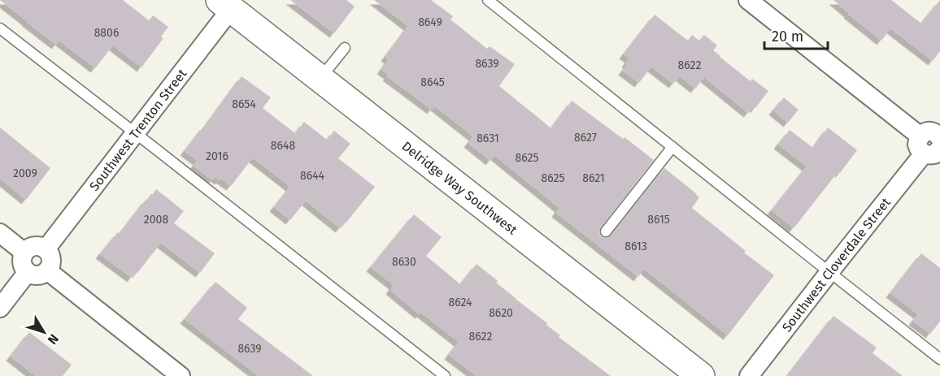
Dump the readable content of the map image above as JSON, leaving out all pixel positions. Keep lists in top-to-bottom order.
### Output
{
  "streets": {
    "main road": ["Delridge Way Southwest"],
    "street": ["Southwest Trenton Street", "Southwest Cloverdale Street"]
  },
  "crossings": [
    ["Southwest Trenton Street", "Delridge Way Southwest"]
  ],
  "house_numbers": [
    "8649",
    "8806",
    "8639",
    "8622",
    "8645",
    "8654",
    "8627",
    "8631",
    "8648",
    "2016",
    "8625",
    "2009",
    "8644",
    "8625",
    "8621",
    "2008",
    "8615",
    "8613",
    "8630",
    "8624",
    "8620",
    "8622",
    "8639"
  ],
  "scale_bar": "20 m",
  "north": "bottom right"
}
